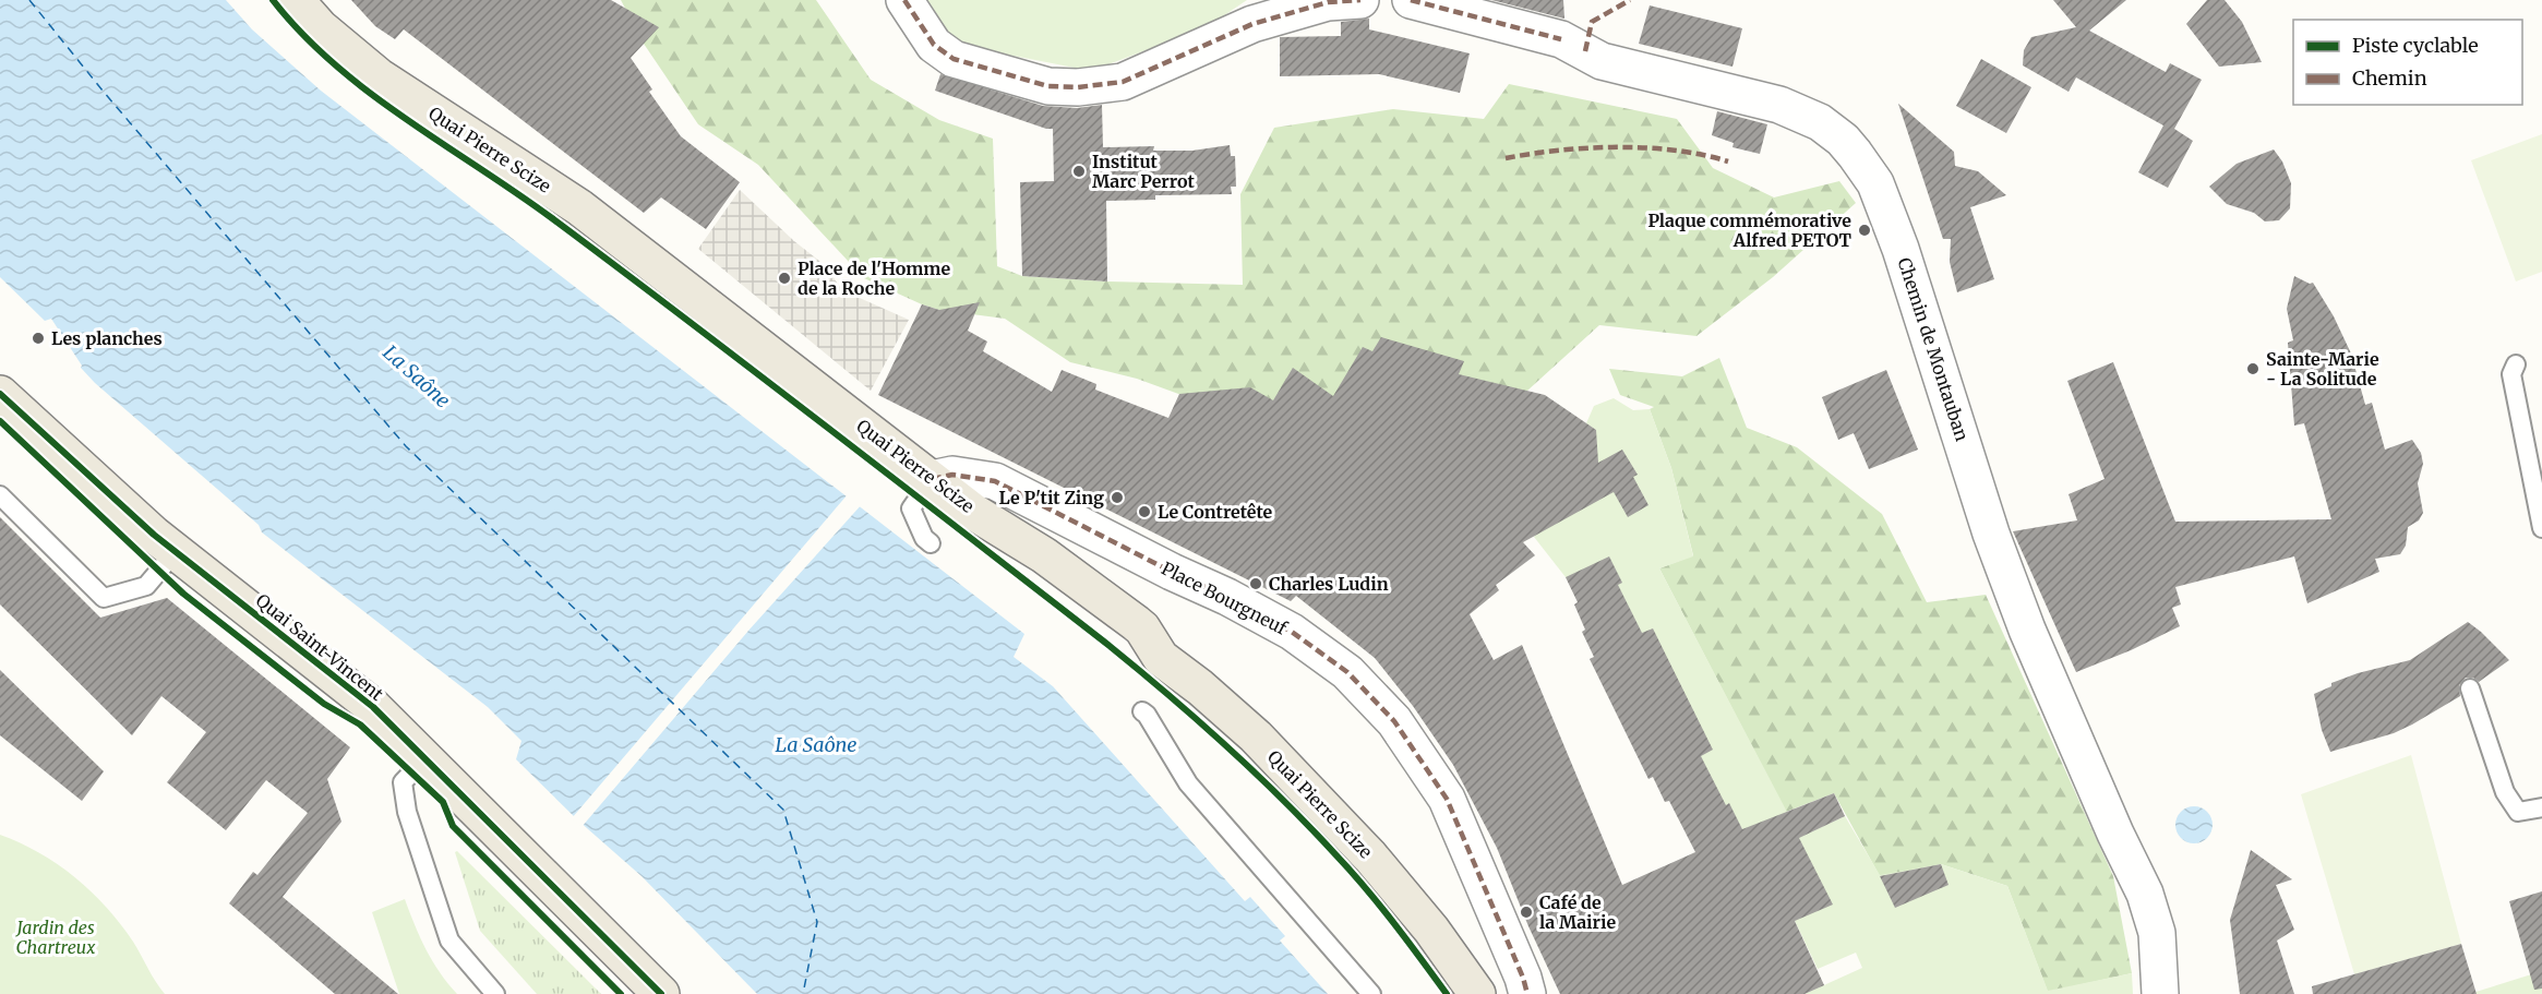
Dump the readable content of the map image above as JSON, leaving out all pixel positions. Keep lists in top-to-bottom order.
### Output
{
  "streets": {
    "main road": ["Quai Pierre Scize", "Quai Saint-Vincent"],
    "street": ["Chemin de Montauban", "Place Bourgneuf"]
  },
  "crossings": [
    ["Quai Pierre Scize", "Place Bourgneuf"]
  ],
  "water": ["La Saône"],
  "parks": ["Jardin des Chartreux"],
  "places": [
    "Institut Marc Perrot",
    "Plaque commémorative Alfred PETOT",
    "Place de l'Homme de la Roche",
    "Les planches",
    "Sainte-Marie - La Solitude",
    "Le P'tit Zing",
    "Le Contretête",
    "Charles Ludin",
    "Café de la Mairie"
  ],
  "legend": ["Piste cyclable", "Chemin"]
}
